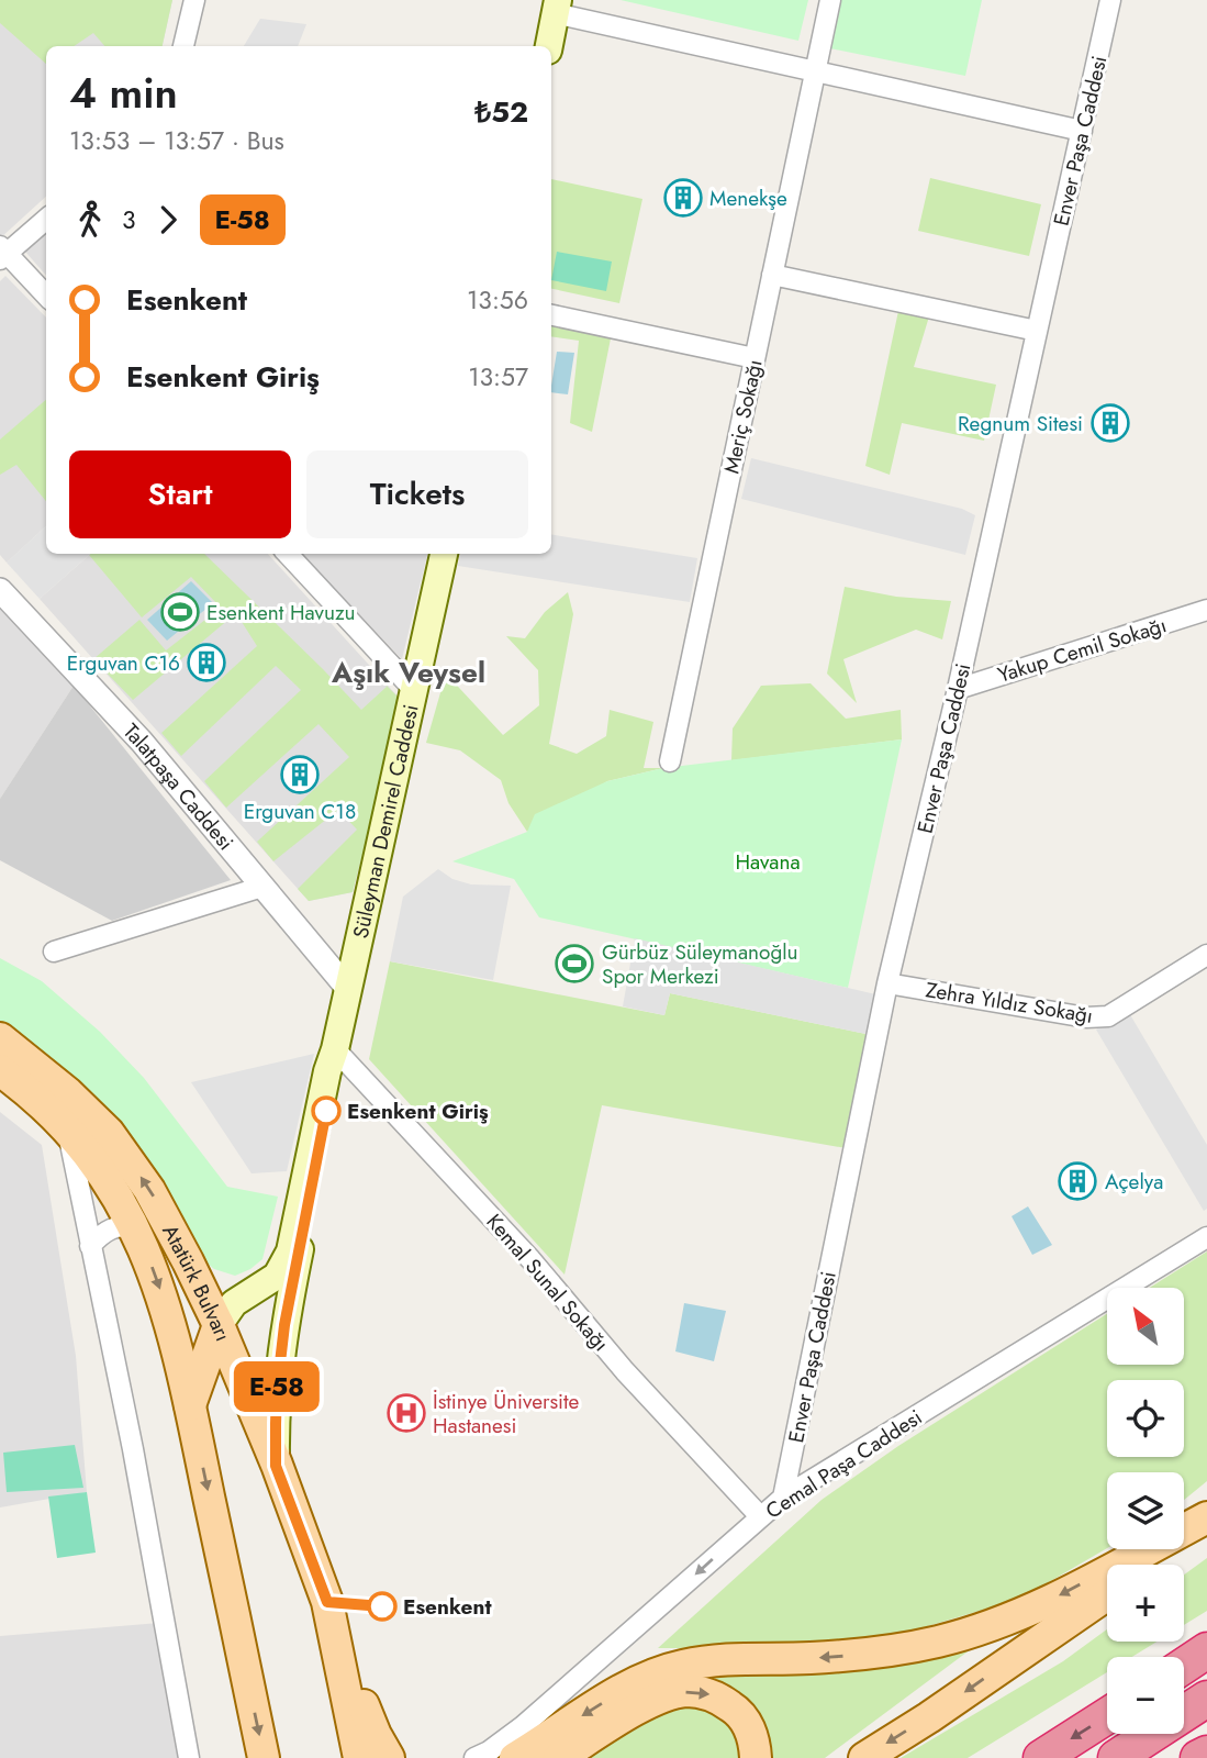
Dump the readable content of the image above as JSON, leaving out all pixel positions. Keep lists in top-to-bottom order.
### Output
{
  "streets": {
    "main road": ["Süleyman Demirel Caddesi", "Atatürk Bulvarı"],
    "street": [
      "Enver Paşa Caddesi",
      "Meriç Sokağı",
      "Yakup Cemil Sokağı",
      "Talatpaşa Caddesi",
      "Zehra Yıldız Sokağı",
      "Kemal Sunal Sokağı",
      "Cemal Paşa Caddesi"
    ]
  },
  "crossings": [
    ["Enver Paşa Caddesi", "Yakup Cemil Sokağı"],
    ["Enver Paşa Caddesi", "Zehra Yıldız Sokağı"],
    ["Enver Paşa Caddesi", "Cemal Paşa Caddesi"],
    ["Talatpaşa Caddesi", "Süleyman Demirel Caddesi"],
    ["Süleyman Demirel Caddesi", "Kemal Sunal Sokağı"],
    ["Süleyman Demirel Caddesi", "Atatürk Bulvarı"],
    ["Kemal Sunal Sokağı", "Cemal Paşa Caddesi"]
  ],
  "one_way": ["Cemal Paşa Caddesi"],
  "districts": ["Aşık Veysel"],
  "parks": ["Havana"],
  "places": {
    "building": [
      "Menekşe",
      "Regnum Sitesi",
      "Erguvan C16",
      "Erguvan C18",
      "Açelya"
    ],
    "sports": ["Esenkent Havuzu", "Gürbüz Süleymanoğlu Spor Merkezi"],
    "other": ["Esenkent Giriş", "Esenkent"],
    "hospital": ["İstinye Üniversite Hastanesi"]
  },
  "lines": ["bus line E-58"],
  "north": "top left",
  "page": {
    "on_map": "E-58",
    "heading": ["4 min", "13:53 – 13:57 · Bus", "₺52"],
    "legs": ["3", "E-58"],
    "list": [
      {
        "name": "Esenkent",
        "value": "13:56"
      },
      {
        "name": "Esenkent Giriş",
        "value": "13:57"
      }
    ],
    "buttons": ["Start", "Tickets"],
    "map_buttons": ["+", "−"]
  }
}
